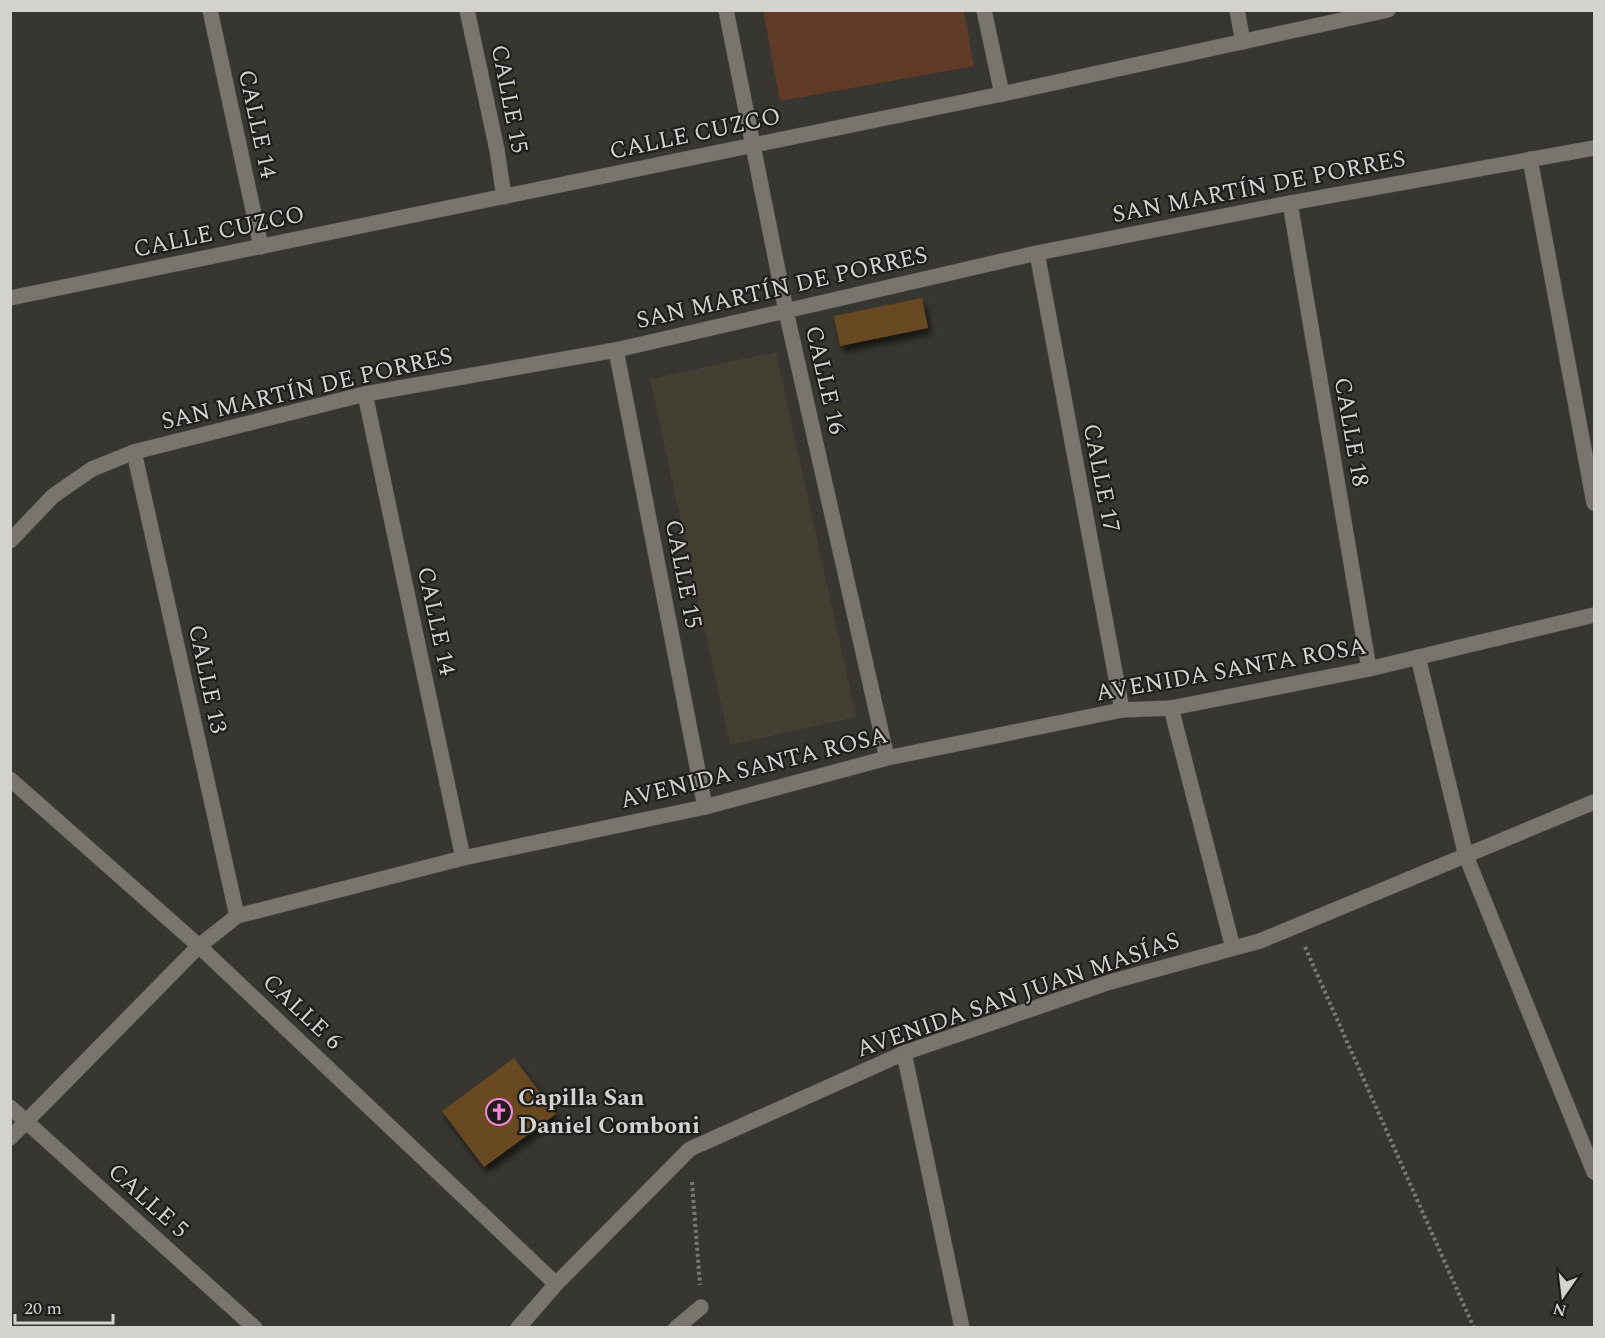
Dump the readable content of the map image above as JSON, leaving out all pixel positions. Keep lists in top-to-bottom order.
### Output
{
  "streets": {
    "street": [
      "CALLE 15",
      "CALLE 14",
      "CALLE CUZCO",
      "SAN MARTÍN DE PORRES",
      "CALLE 16",
      "CALLE 18",
      "CALLE 17",
      "AVENIDA SANTA ROSA",
      "CALLE 13",
      "AVENIDA SAN JUAN MASÍAS",
      "CALLE 6",
      "CALLE 5"
    ]
  },
  "crossings": [
    ["CALLE 15", "CALLE CUZCO"],
    ["CALLE 15", "SAN MARTÍN DE PORRES"],
    ["CALLE 15", "AVENIDA SANTA ROSA"],
    ["CALLE 14", "CALLE CUZCO"],
    ["CALLE 14", "SAN MARTÍN DE PORRES"],
    ["CALLE 14", "AVENIDA SANTA ROSA"],
    ["CALLE CUZCO", "CALLE 16"],
    ["SAN MARTÍN DE PORRES", "CALLE 16"],
    ["SAN MARTÍN DE PORRES", "CALLE 18"],
    ["SAN MARTÍN DE PORRES", "CALLE 17"],
    ["SAN MARTÍN DE PORRES", "CALLE 13"],
    ["CALLE 16", "AVENIDA SANTA ROSA"],
    ["CALLE 18", "AVENIDA SANTA ROSA"],
    ["CALLE 17", "AVENIDA SANTA ROSA"],
    ["AVENIDA SANTA ROSA", "CALLE 13"],
    ["AVENIDA SANTA ROSA", "CALLE 6"],
    ["AVENIDA SANTA ROSA", "CALLE 5"],
    ["AVENIDA SAN JUAN MASÍAS", "CALLE 6"]
  ],
  "places": {
    "church": ["Capilla San Daniel Comboni"]
  },
  "scale_bar": "20 m",
  "north": "bottom"
}
